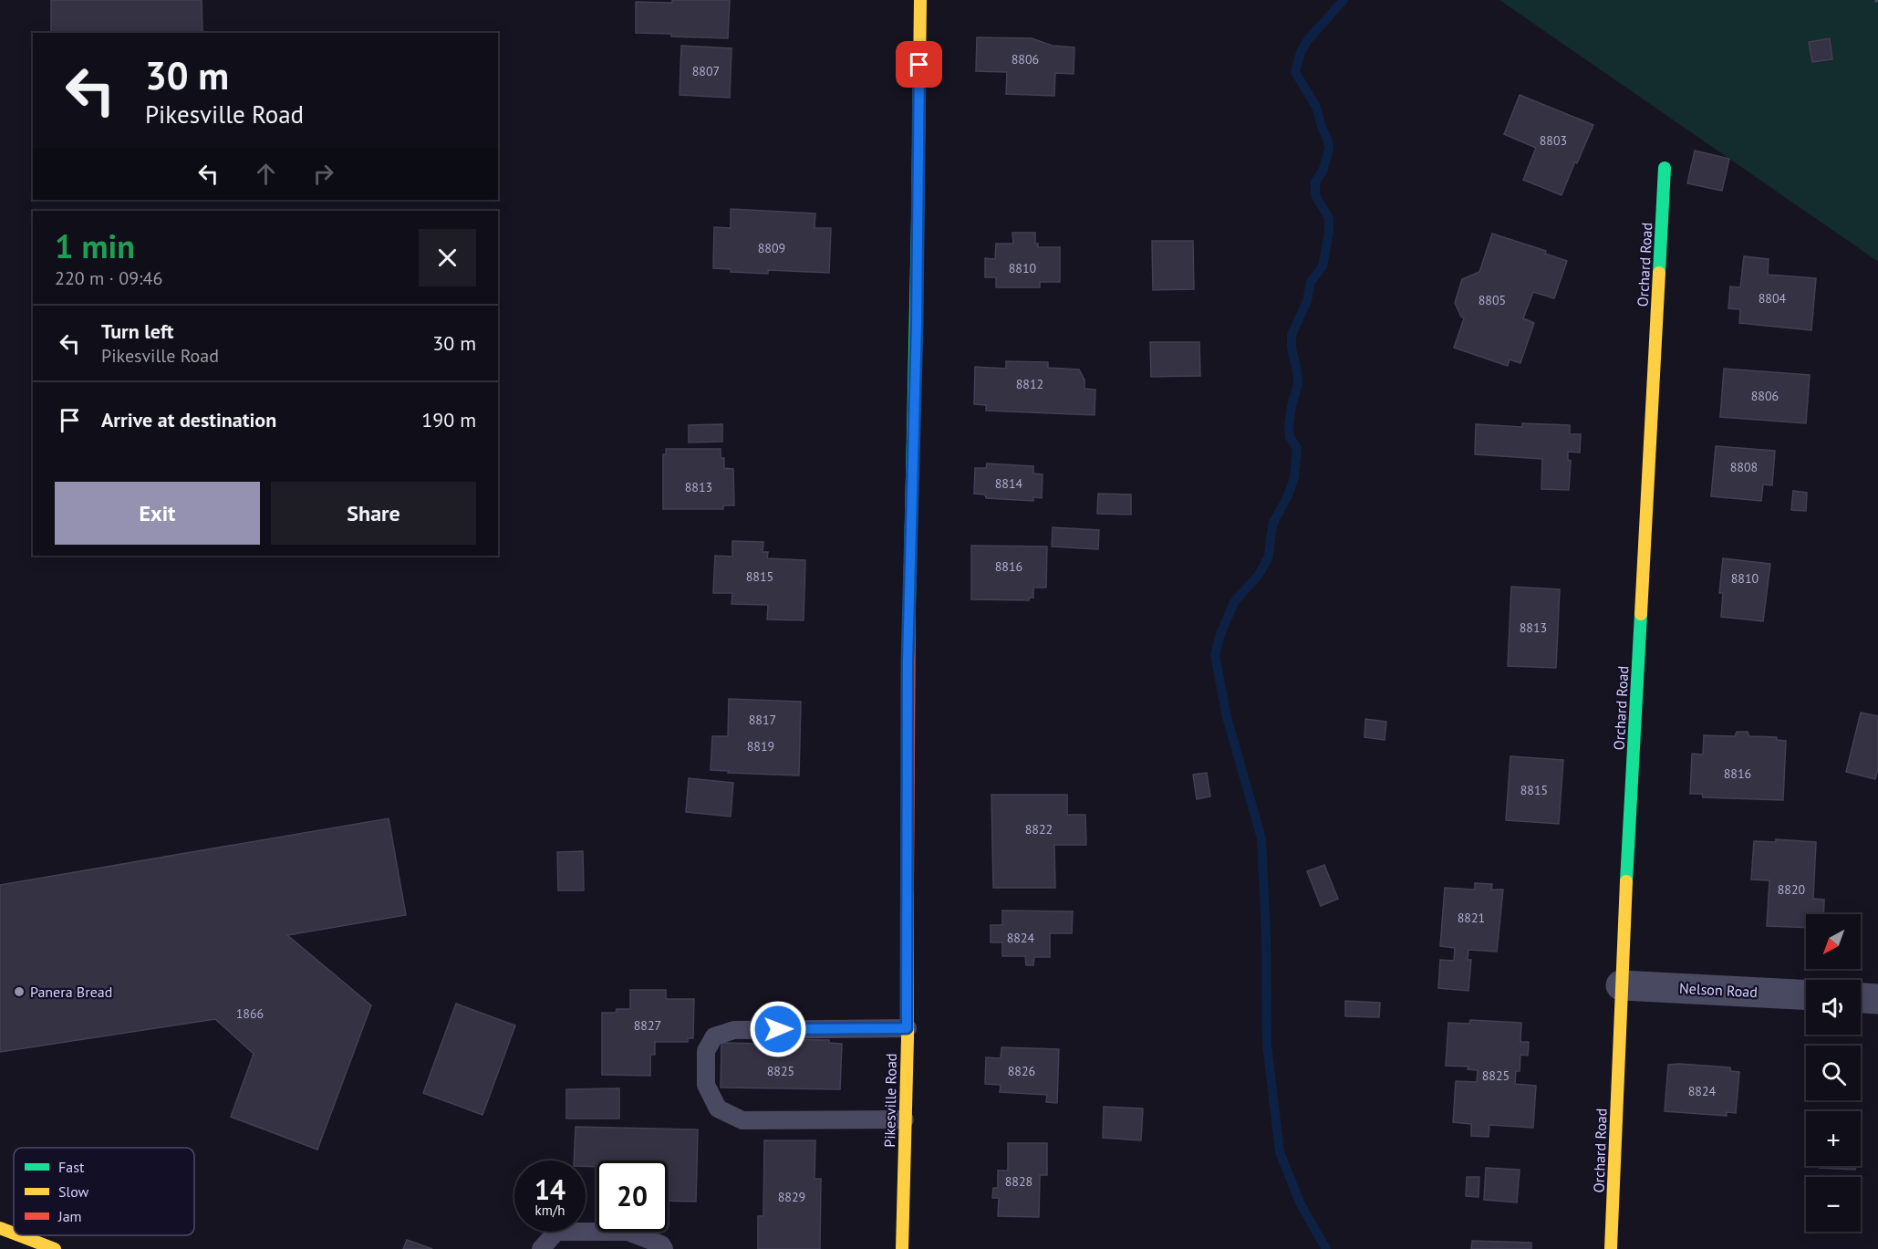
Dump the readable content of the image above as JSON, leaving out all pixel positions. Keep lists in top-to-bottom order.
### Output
{
  "streets": {
    "street": ["Orchard Road", "Nelson Road", "Pikesville Road"]
  },
  "crossings": [
    ["Orchard Road", "Nelson Road"]
  ],
  "places": ["Panera Bread"],
  "house_numbers": [
    "8806",
    "8807",
    "8803",
    "8809",
    "8810",
    "8804",
    "8805",
    "8812",
    "8806",
    "8808",
    "8814",
    "8813",
    "8816",
    "8815",
    "8810",
    "8813",
    "8817",
    "8819",
    "8816",
    "8815",
    "8822",
    "8820",
    "8821",
    "8824",
    "1866",
    "8827",
    "8825",
    "8826",
    "8825",
    "8824",
    "8828",
    "8829"
  ],
  "legend": ["Fast", "Slow", "Jam"],
  "north": "bottom left",
  "page": {
    "turn": ["30 m", "Pikesville Road"],
    "heading": ["1 min", "220 m · 09:46"],
    "list": [
      {
        "name": "Turn left",
        "note": "Pikesville Road",
        "value": "30 m"
      },
      {
        "name": "Arrive at destination",
        "value": "190 m"
      }
    ],
    "buttons": ["Exit", "Share"],
    "map_buttons": ["+", "−"],
    "speed": "14 km/h",
    "limit": "20"
  }
}
